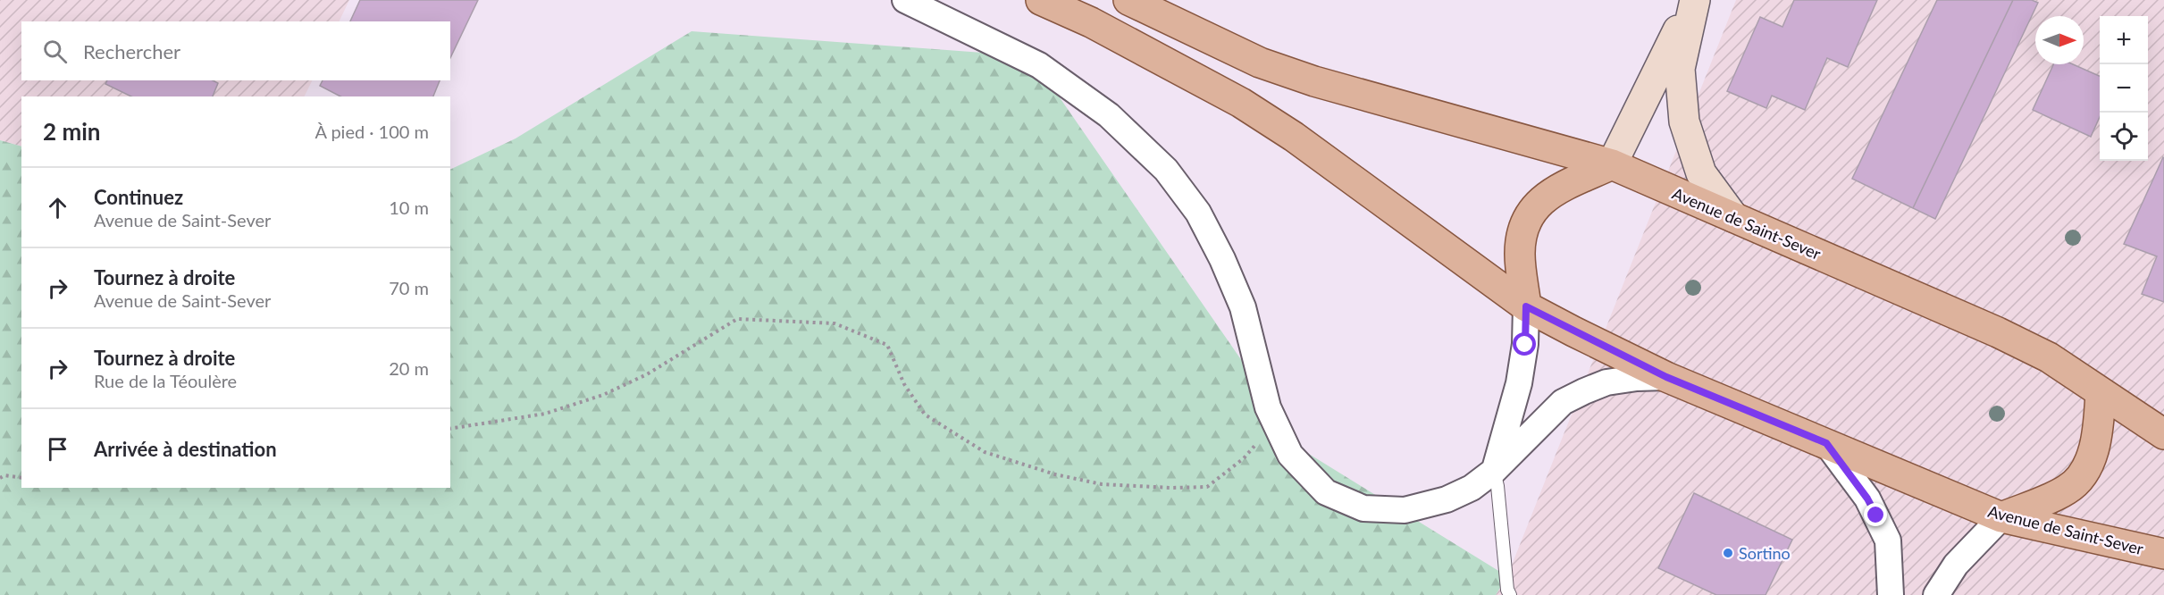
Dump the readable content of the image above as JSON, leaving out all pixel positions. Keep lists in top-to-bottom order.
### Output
{
  "streets": {
    "main road": ["Avenue de Saint-Sever"]
  },
  "places": ["Sortino"],
  "north": "right",
  "page": {
    "map_buttons": ["+", "−"],
    "search": "Rechercher",
    "heading": ["2 min", "À pied · 100 m"],
    "list": [
      ["Continuez", "Avenue de Saint-Sever", "10 m"],
      ["Tournez à droite", "Avenue de Saint-Sever", "70 m"],
      ["Tournez à droite", "Rue de la Téoulère", "20 m"],
      "Arrivée à destination"
    ]
  }
}
